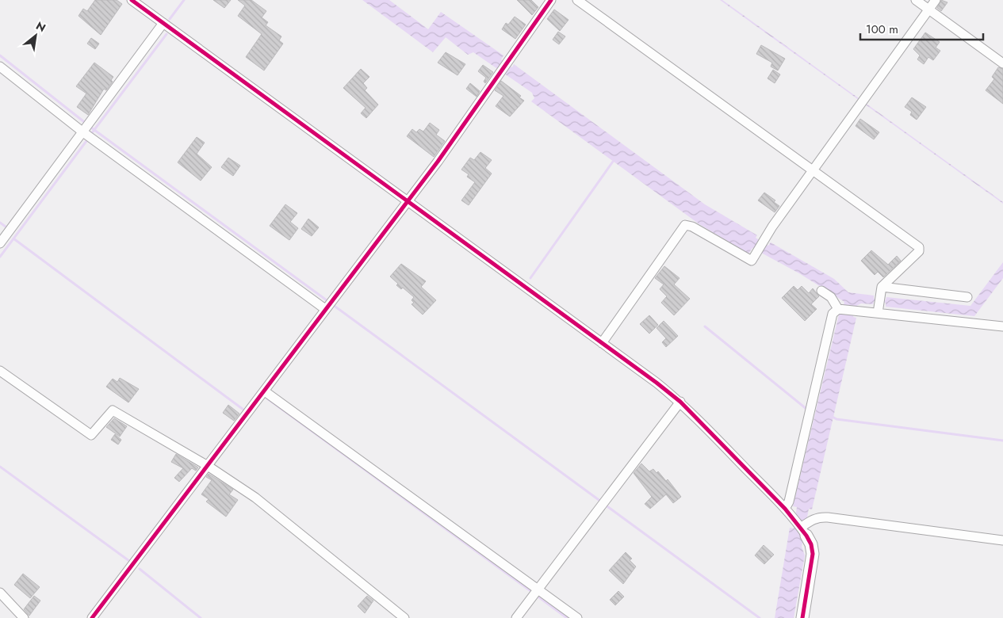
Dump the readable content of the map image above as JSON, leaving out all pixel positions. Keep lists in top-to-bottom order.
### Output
{
  "scale_bar": "100 m",
  "north": "top right"
}
